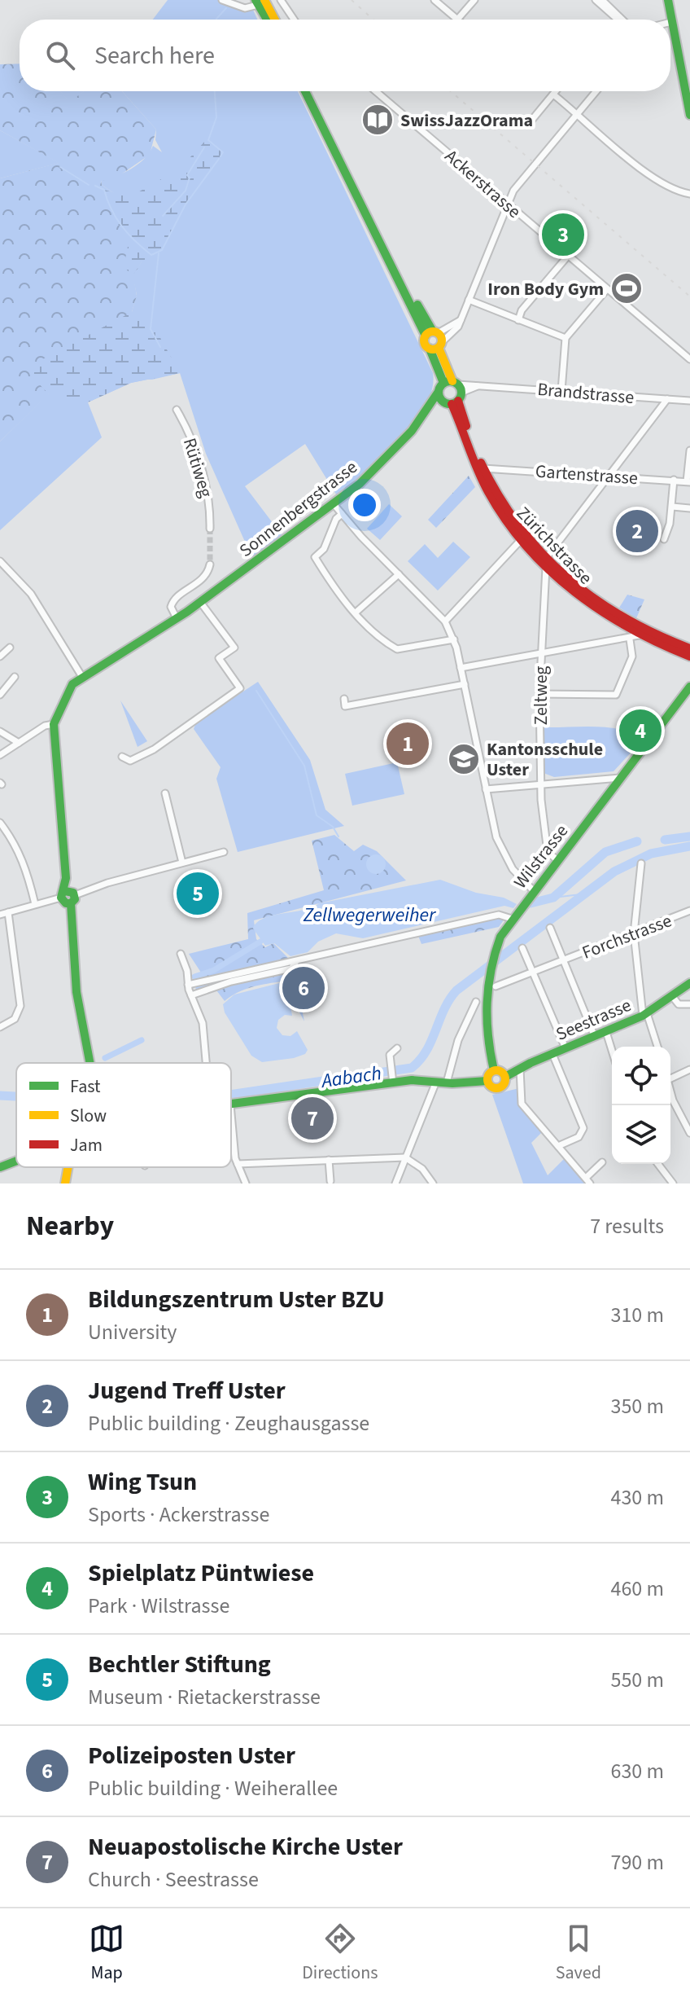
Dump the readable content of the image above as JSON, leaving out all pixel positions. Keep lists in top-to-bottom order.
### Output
{
  "streets": {
    "street": [
      "Ackerstrasse",
      "Brandstrasse",
      "Rütiweg",
      "Gartenstrasse",
      "Sonnenbergstrasse",
      "Zürichstrasse",
      "Zeltweg",
      "Wilstrasse",
      "Forchstrasse",
      "Seestrasse"
    ]
  },
  "crossings": [
    ["Brandstrasse", "Sonnenbergstrasse"],
    ["Brandstrasse", "Zürichstrasse"],
    ["Gartenstrasse", "Zürichstrasse"],
    ["Sonnenbergstrasse", "Zürichstrasse"],
    ["Zürichstrasse", "Zeltweg"],
    ["Zeltweg", "Wilstrasse"],
    ["Wilstrasse", "Seestrasse"]
  ],
  "water": ["Zellwegerweiher", "Aabach"],
  "places": {
    "library": ["SwissJazzOrama"],
    "sports": ["Iron Body Gym"],
    "school or university": ["Kantonsschule Uster"]
  },
  "legend": ["Fast", "Slow", "Jam"],
  "page": {
    "search": "Search here",
    "pins": [
      "3",
      "2",
      "4",
      "1",
      "5",
      "6",
      "7"
    ],
    "heading": ["Nearby", "7 results"],
    "list": [
      {
        "mark": "1",
        "name": "Bildungszentrum Uster BZU",
        "note": "University",
        "value": "310 m"
      },
      {
        "mark": "2",
        "name": "Jugend Treff Uster",
        "note": "Public building · Zeughausgasse",
        "value": "350 m"
      },
      {
        "mark": "3",
        "name": "Wing Tsun",
        "note": "Sports · Ackerstrasse",
        "value": "430 m"
      },
      {
        "mark": "4",
        "name": "Spielplatz Püntwiese",
        "note": "Park · Wilstrasse",
        "value": "460 m"
      },
      {
        "mark": "5",
        "name": "Bechtler Stiftung",
        "note": "Museum · Rietackerstrasse",
        "value": "550 m"
      },
      {
        "mark": "6",
        "name": "Polizeiposten Uster",
        "note": "Public building · Weiherallee",
        "value": "630 m"
      },
      {
        "mark": "7",
        "name": "Neuapostolische Kirche Uster",
        "note": "Church · Seestrasse",
        "value": "790 m"
      }
    ],
    "nav": ["Map", "Directions", "Saved"]
  }
}
